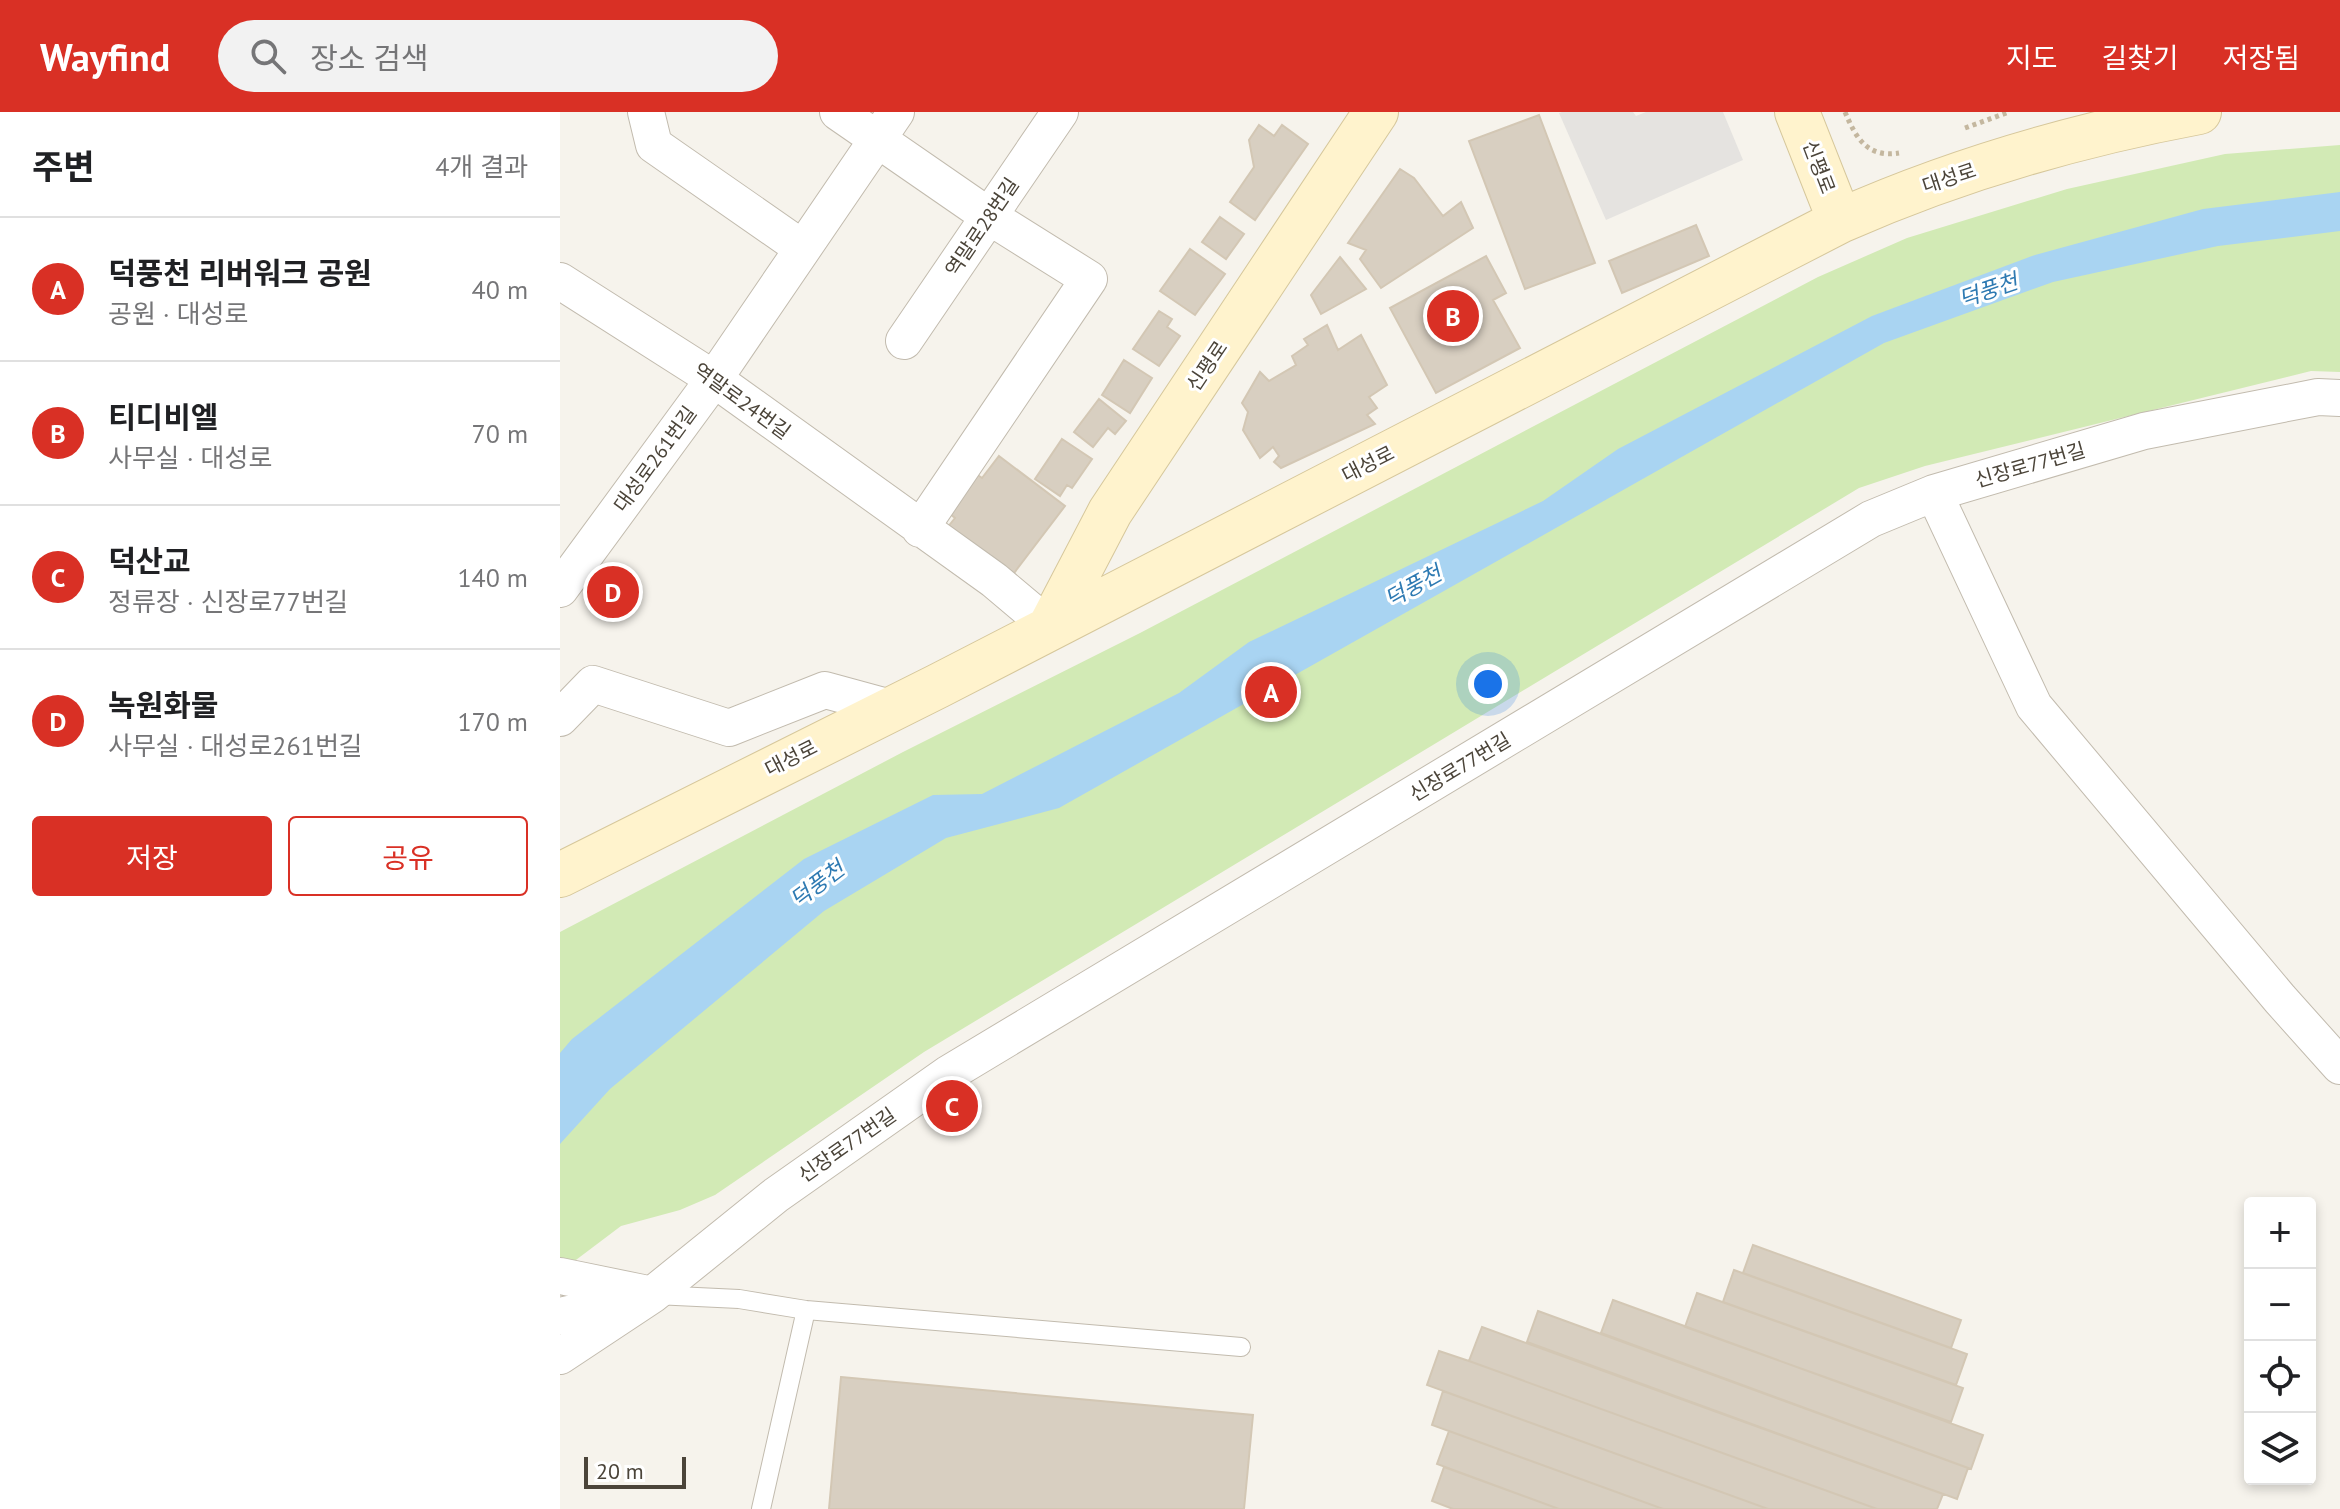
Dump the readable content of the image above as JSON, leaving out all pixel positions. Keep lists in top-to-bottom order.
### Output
{
  "streets": {
    "street": [
      "신평로",
      "대성로",
      "역말로28번길",
      "역말로24번길",
      "대성로261번길",
      "신장로77번길"
    ]
  },
  "crossings": [
    ["신평로", "대성로"],
    ["신평로", "역말로24번길"],
    ["대성로", "역말로24번길"],
    ["역말로24번길", "대성로261번길"]
  ],
  "water": ["덕풍천"],
  "scale_bar": "20 m",
  "page": {
    "header": "Wayfind",
    "search": "장소 검색",
    "nav": ["지도", "길찾기", "저장됨"],
    "heading": ["주변", "4개 결과"],
    "list": [
      {
        "mark": "A",
        "name": "덕풍천 리버워크 공원",
        "note": "공원 · 대성로",
        "value": "40 m"
      },
      {
        "mark": "B",
        "name": "티디비엘",
        "note": "사무실 · 대성로",
        "value": "70 m"
      },
      {
        "mark": "C",
        "name": "덕산교",
        "note": "정류장 · 신장로77번길",
        "value": "140 m"
      },
      {
        "mark": "D",
        "name": "녹원화물",
        "note": "사무실 · 대성로261번길",
        "value": "170 m"
      }
    ],
    "pins": [
      "B",
      "D",
      "A",
      "C"
    ],
    "buttons": ["저장", "공유"],
    "map_buttons": ["+", "−"],
    "scale": "20 m"
  }
}
